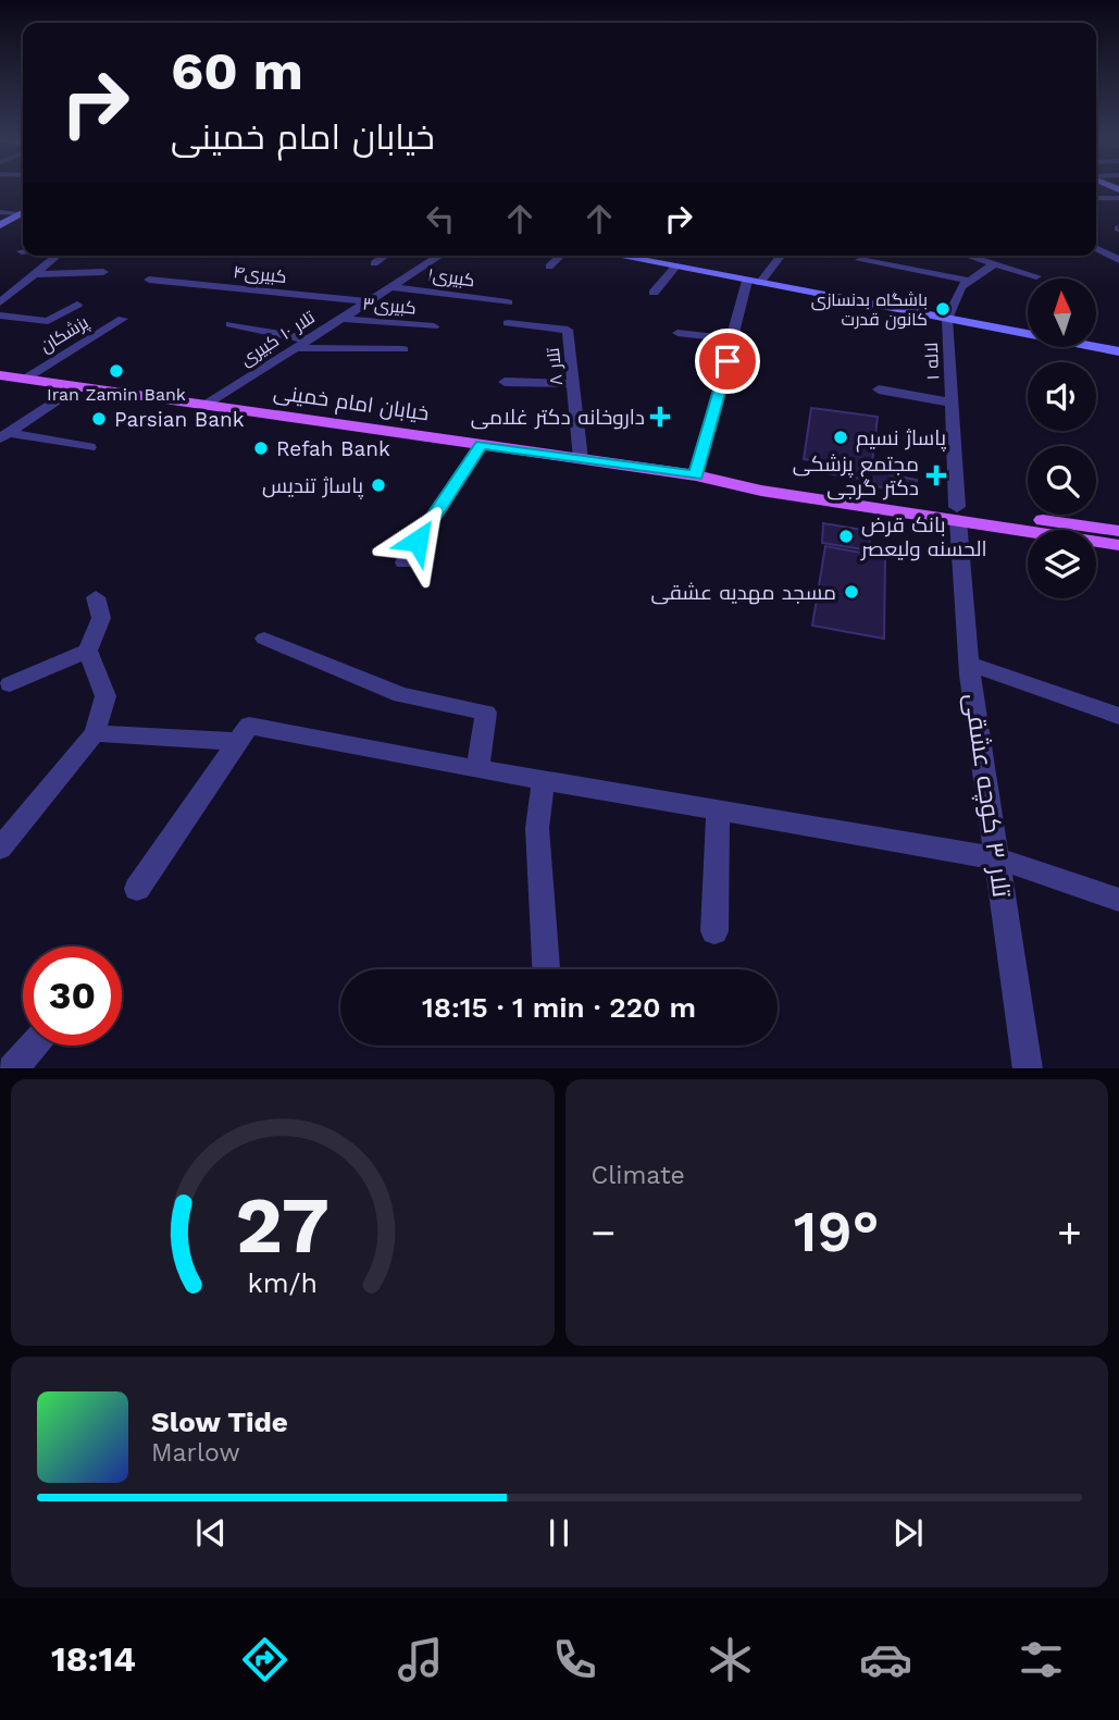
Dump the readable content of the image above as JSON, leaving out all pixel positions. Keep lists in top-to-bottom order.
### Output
{
  "streets": {
    "main road": ["خیابان امام خمینی"],
    "street": [
      "کبیری۴",
      "کبیری۱",
      "کبیری۳",
      "پزشکان",
      "تلار ۱۰ کبیری",
      "لاله ۱",
      "تلار ۸",
      "تلار ۳ کوچه عشقی"
    ]
  },
  "crossings": [
    ["کبیری۴", "تلار ۱۰ کبیری"],
    ["کبیری۱", "تلار ۱۰ کبیری"],
    ["کبیری۳", "تلار ۱۰ کبیری"],
    ["پزشکان", "خیابان امام خمینی"],
    ["تلار ۱۰ کبیری", "خیابان امام خمینی"],
    ["لاله ۱", "خیابان امام خمینی"],
    ["لاله ۱", "تلار ۳ کوچه عشقی"],
    ["تلار ۸", "خیابان امام خمینی"],
    ["خیابان امام خمینی", "تلار ۳ کوچه عشقی"]
  ],
  "places": {
    "other": [
      "باشگاه بدنسازی کانون قدرت",
      "Iran Zamin Bank",
      "Parsian Bank",
      "پاساژ نسیم",
      "Refah Bank",
      "پاساژ تندیس",
      "بانک قرض الحسنه ولیعصر",
      "مسجد مهدیه عشقی"
    ],
    "health": ["داروخانه دکتر غلامی", "مجتمع پزشکی دکتر گرجی"]
  },
  "north": "top",
  "page": {
    "turn": ["60 m", "خیابان امام خمینی"],
    "limit": "30",
    "trip": "18:15 · 1 min · 220 m",
    "tile": "Climate",
    "heat": ["−", "19°", "+"],
    "song": ["Slow Tide", "Marlow"],
    "tabs": "18:14",
    "gauge": ["27", "km/h"]
  }
}
